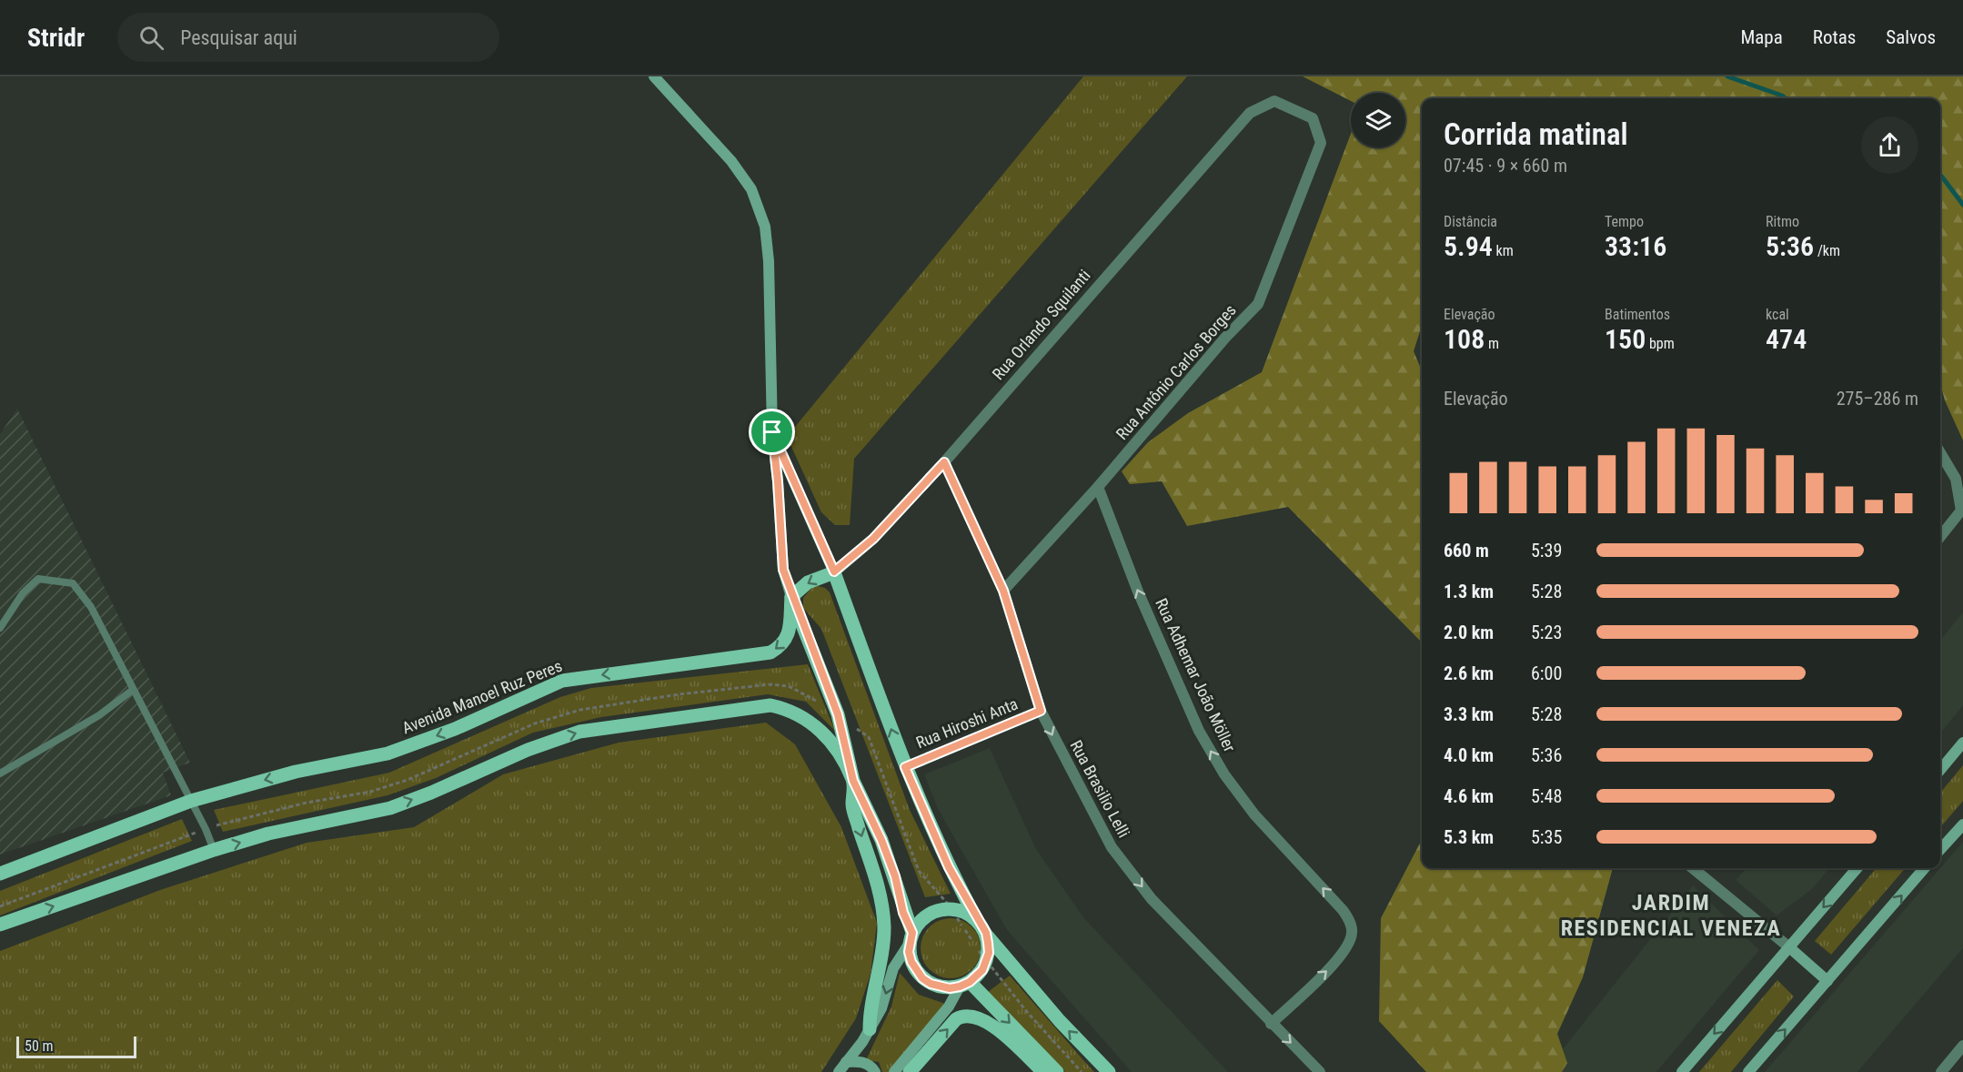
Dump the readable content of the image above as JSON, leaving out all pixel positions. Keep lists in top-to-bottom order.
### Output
{
  "streets": {
    "main road": ["Avenida Manoel Ruz Peres"],
    "street": [
      "Rua Orlando Squilanti",
      "Rua Antônio Carlos Borges",
      "Rua Adhemar João Möller",
      "Rua Hiroshi Anta",
      "Rua Brasilio Lelli"
    ]
  },
  "crossings": [
    ["Rua Orlando Squilanti", "Rua Antônio Carlos Borges"],
    ["Rua Orlando Squilanti", "Rua Brasilio Lelli"],
    ["Rua Antônio Carlos Borges", "Rua Adhemar João Möller"],
    ["Rua Antônio Carlos Borges", "Rua Brasilio Lelli"],
    ["Rua Adhemar João Möller", "Rua Brasilio Lelli"],
    ["Rua Hiroshi Anta", "Rua Brasilio Lelli"]
  ],
  "one_way": ["Rua Adhemar João Möller", "Rua Brasilio Lelli"],
  "districts": ["JARDIM RESIDENCIAL VENEZA"],
  "scale_bar": "50 m",
  "page": {
    "header": "Stridr",
    "search": "Pesquisar aqui",
    "nav": ["Mapa", "Rotas", "Salvos"],
    "heading": ["Corrida matinal", "07:45 · 9 × 660 m"],
    "stats": [
      ["Distância", "5.94 km"],
      ["Tempo", "33:16"],
      ["Ritmo", "5:36 /km"],
      ["Elevação", "108 m"],
      ["Batimentos", "150 bpm"],
      ["kcal", "474"]
    ],
    "chart": ["Elevação", "275–286 m"],
    "list": [
      {
        "name": "660 m",
        "note": "5:39"
      },
      {
        "name": "1.3 km",
        "note": "5:28"
      },
      {
        "name": "2.0 km",
        "note": "5:23"
      },
      {
        "name": "2.6 km",
        "note": "6:00"
      },
      {
        "name": "3.3 km",
        "note": "5:28"
      },
      {
        "name": "4.0 km",
        "note": "5:36"
      },
      {
        "name": "4.6 km",
        "note": "5:48"
      },
      {
        "name": "5.3 km",
        "note": "5:35"
      }
    ],
    "scale": "50 m"
  }
}
